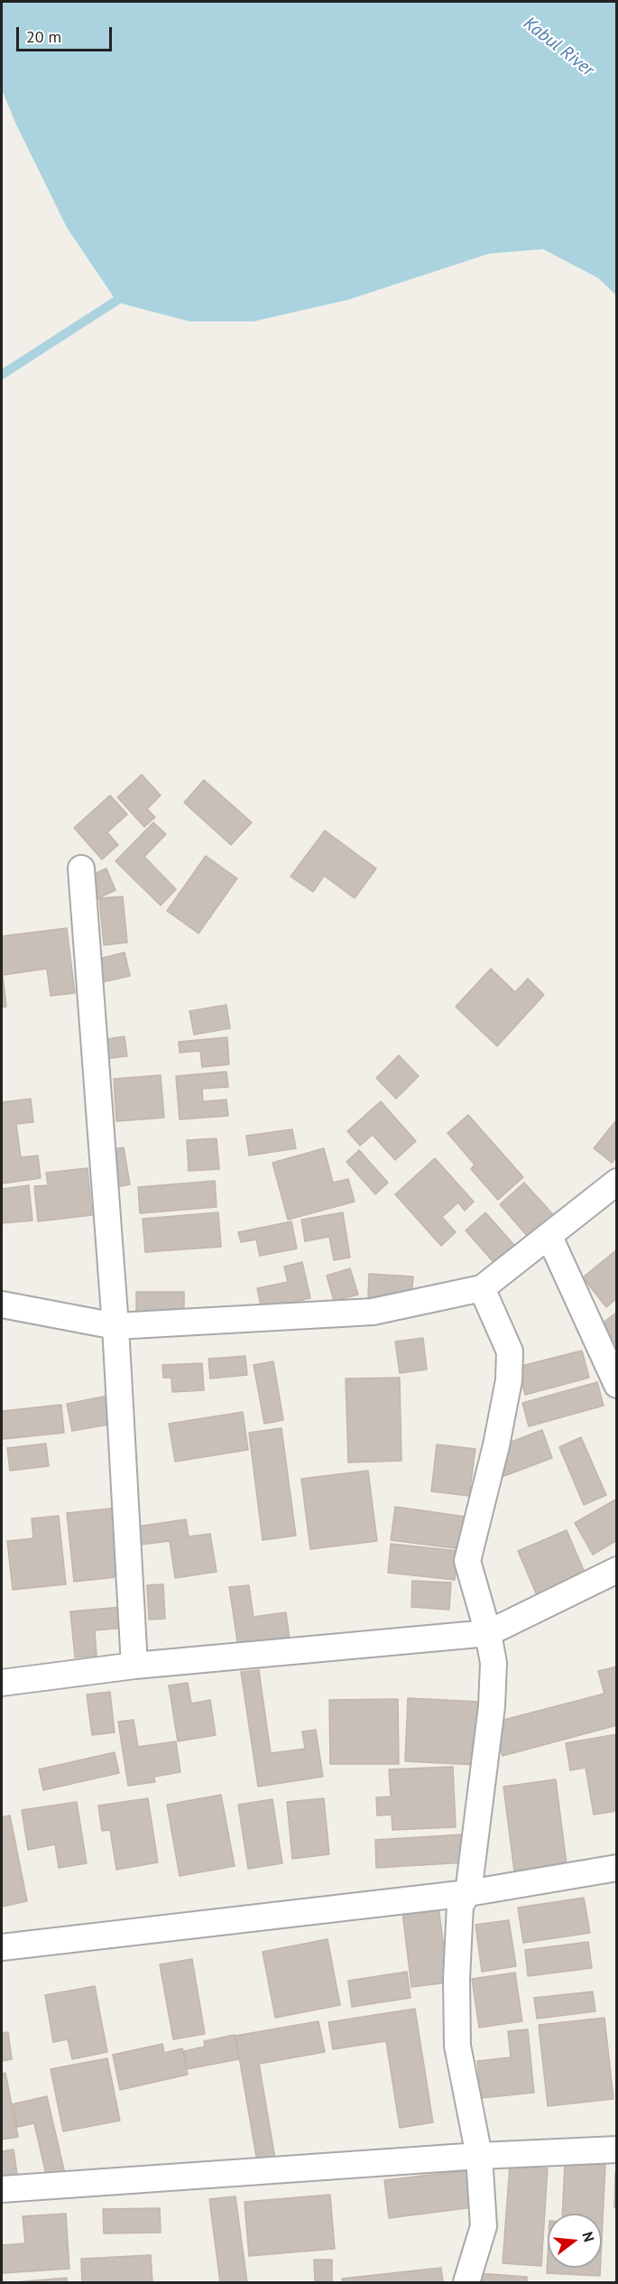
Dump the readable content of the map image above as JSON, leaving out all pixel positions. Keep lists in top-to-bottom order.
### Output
{
  "water": ["Kabul River"],
  "scale_bar": "20 m",
  "north": "right"
}
